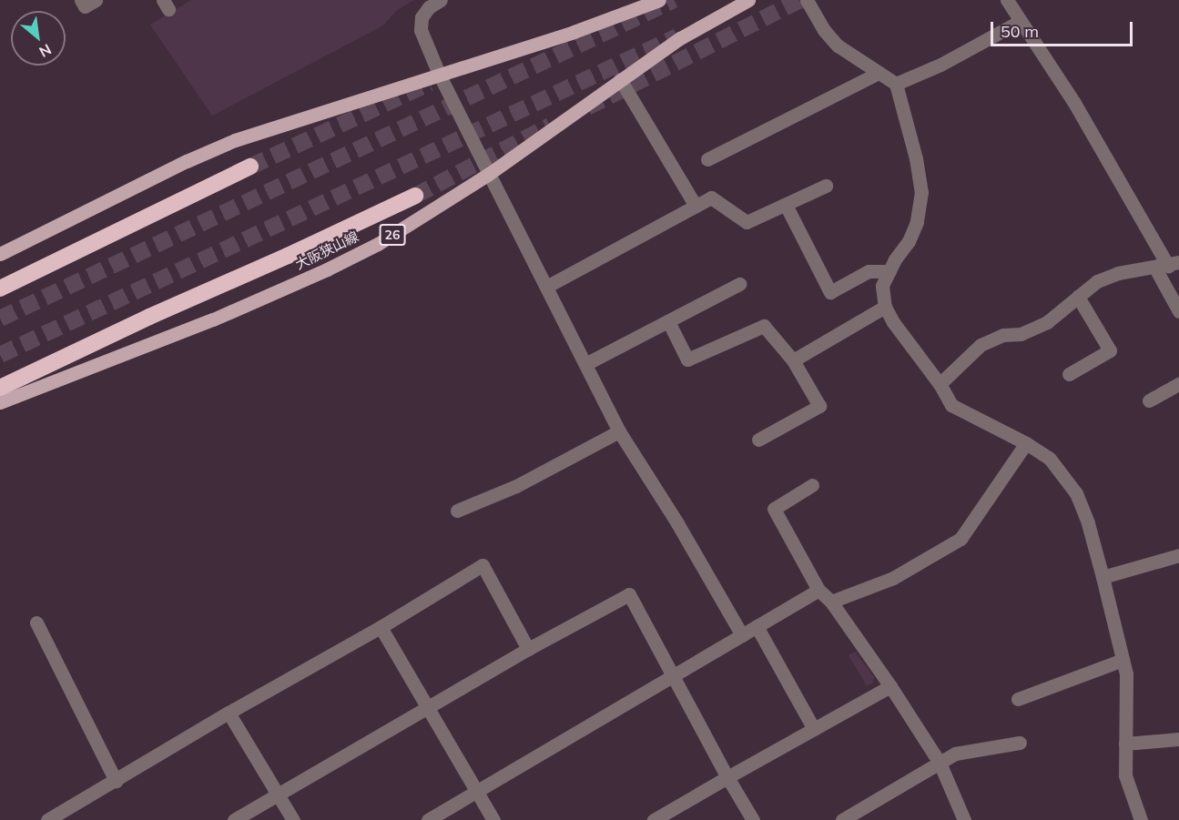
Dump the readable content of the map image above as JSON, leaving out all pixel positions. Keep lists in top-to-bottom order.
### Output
{
  "streets": {
    "main road": ["26", "大阪狭山線"]
  },
  "scale_bar": "50 m",
  "north": "bottom right"
}
